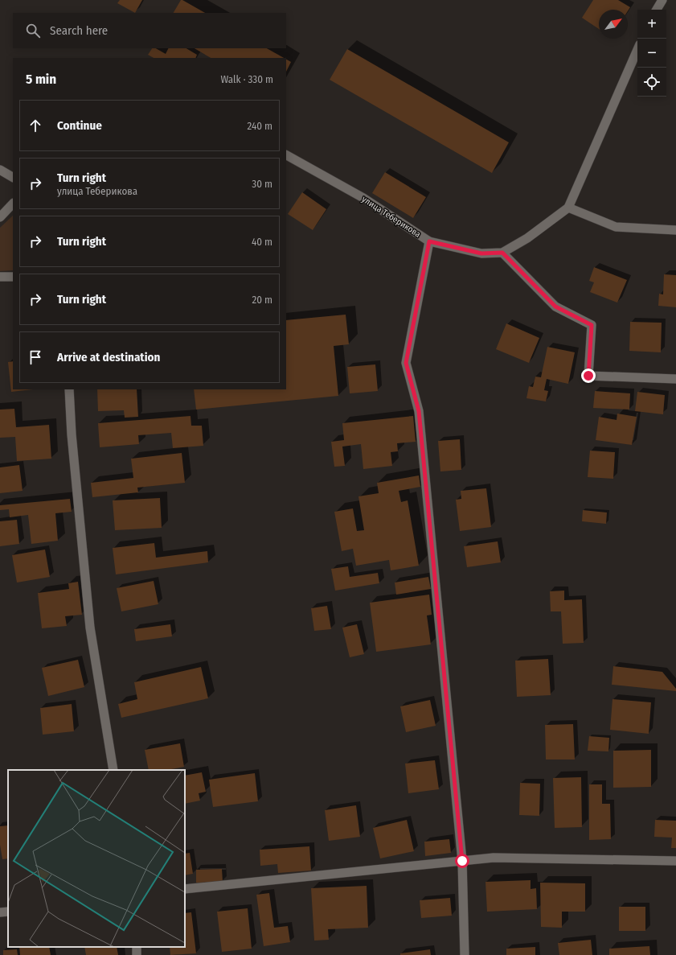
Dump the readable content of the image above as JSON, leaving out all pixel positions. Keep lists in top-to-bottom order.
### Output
{
  "streets": {
    "street": ["улица Теберикова"]
  },
  "north": "top right",
  "page": {
    "map_buttons": ["+", "−"],
    "search": "Search here",
    "heading": ["5 min", "Walk · 330 m"],
    "list": [
      ["Continue", "240 m"],
      ["Turn right", "улица Теберикова", "30 m"],
      ["Turn right", "40 m"],
      ["Turn right", "20 m"],
      "Arrive at destination"
    ]
  }
}
